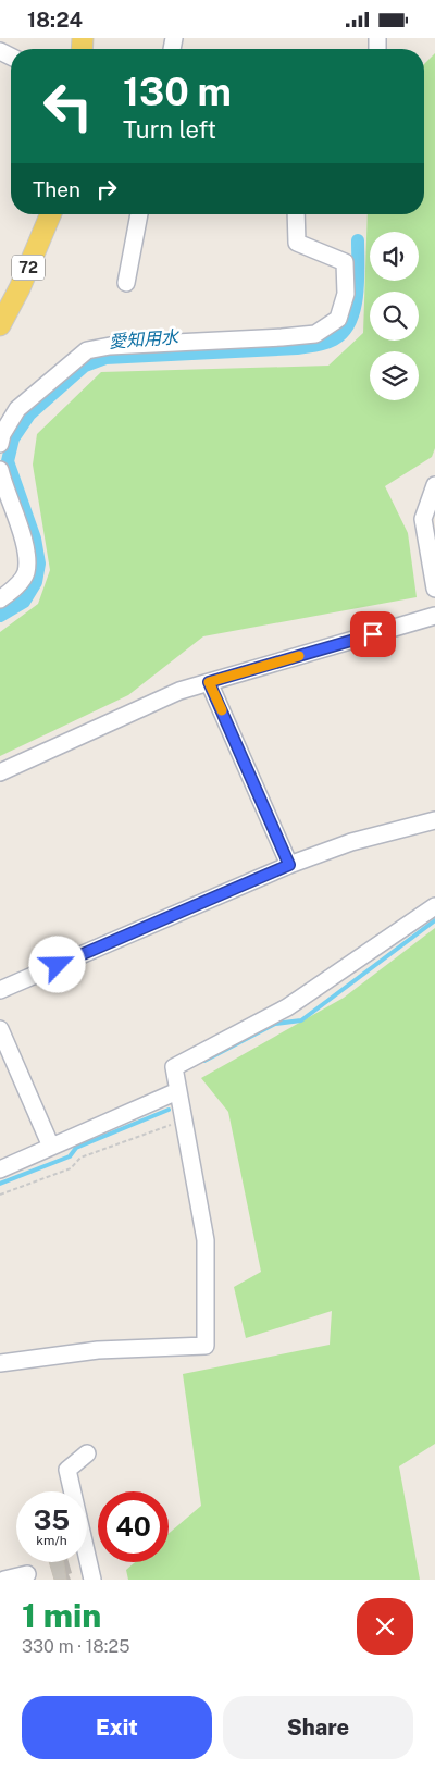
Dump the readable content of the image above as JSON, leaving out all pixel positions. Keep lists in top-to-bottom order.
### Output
{
  "streets": {
    "main road": ["72"]
  },
  "water": ["愛知用水"],
  "page": {
    "status": "18:24",
    "turn": ["130 m", "Turn left"],
    "then": "Then",
    "speed": "35 km/h",
    "limit": "40",
    "heading": ["1 min", "330 m · 18:25"],
    "buttons": ["Exit", "Share"]
  }
}
